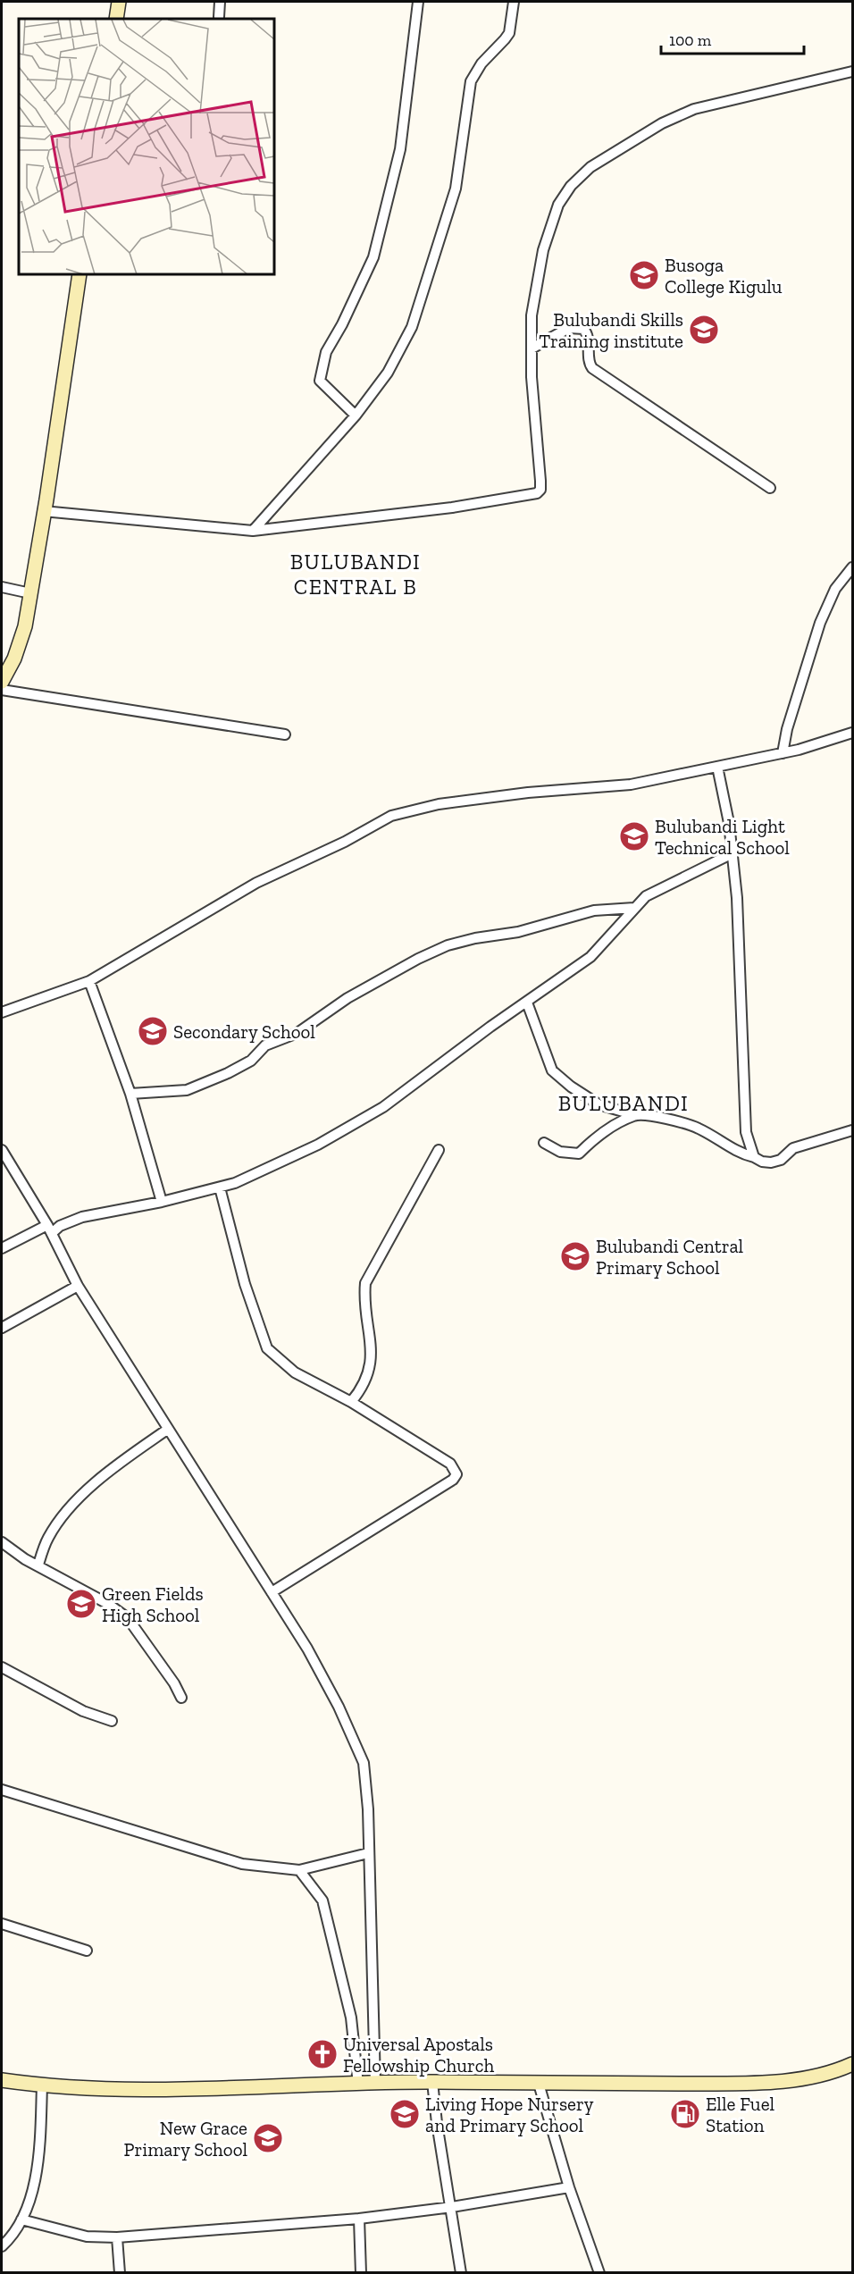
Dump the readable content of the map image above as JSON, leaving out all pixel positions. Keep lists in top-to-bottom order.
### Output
{
  "districts": ["BULUBANDI CENTRAL B", "BULUBANDI"],
  "places": {
    "school or university": [
      "Busoga College Kigulu",
      "Bulubandi Skills Training institute",
      "Bulubandi Light Technical School",
      "Secondary School",
      "Bulubandi Central Primary School",
      "Green Fields High School",
      "Living Hope Nursery and Primary School",
      "New Grace Primary School"
    ],
    "church": ["Universal Apostals Fellowship Church"],
    "fuel station": ["Elle Fuel Station"]
  },
  "scale_bar": "100 m"
}
